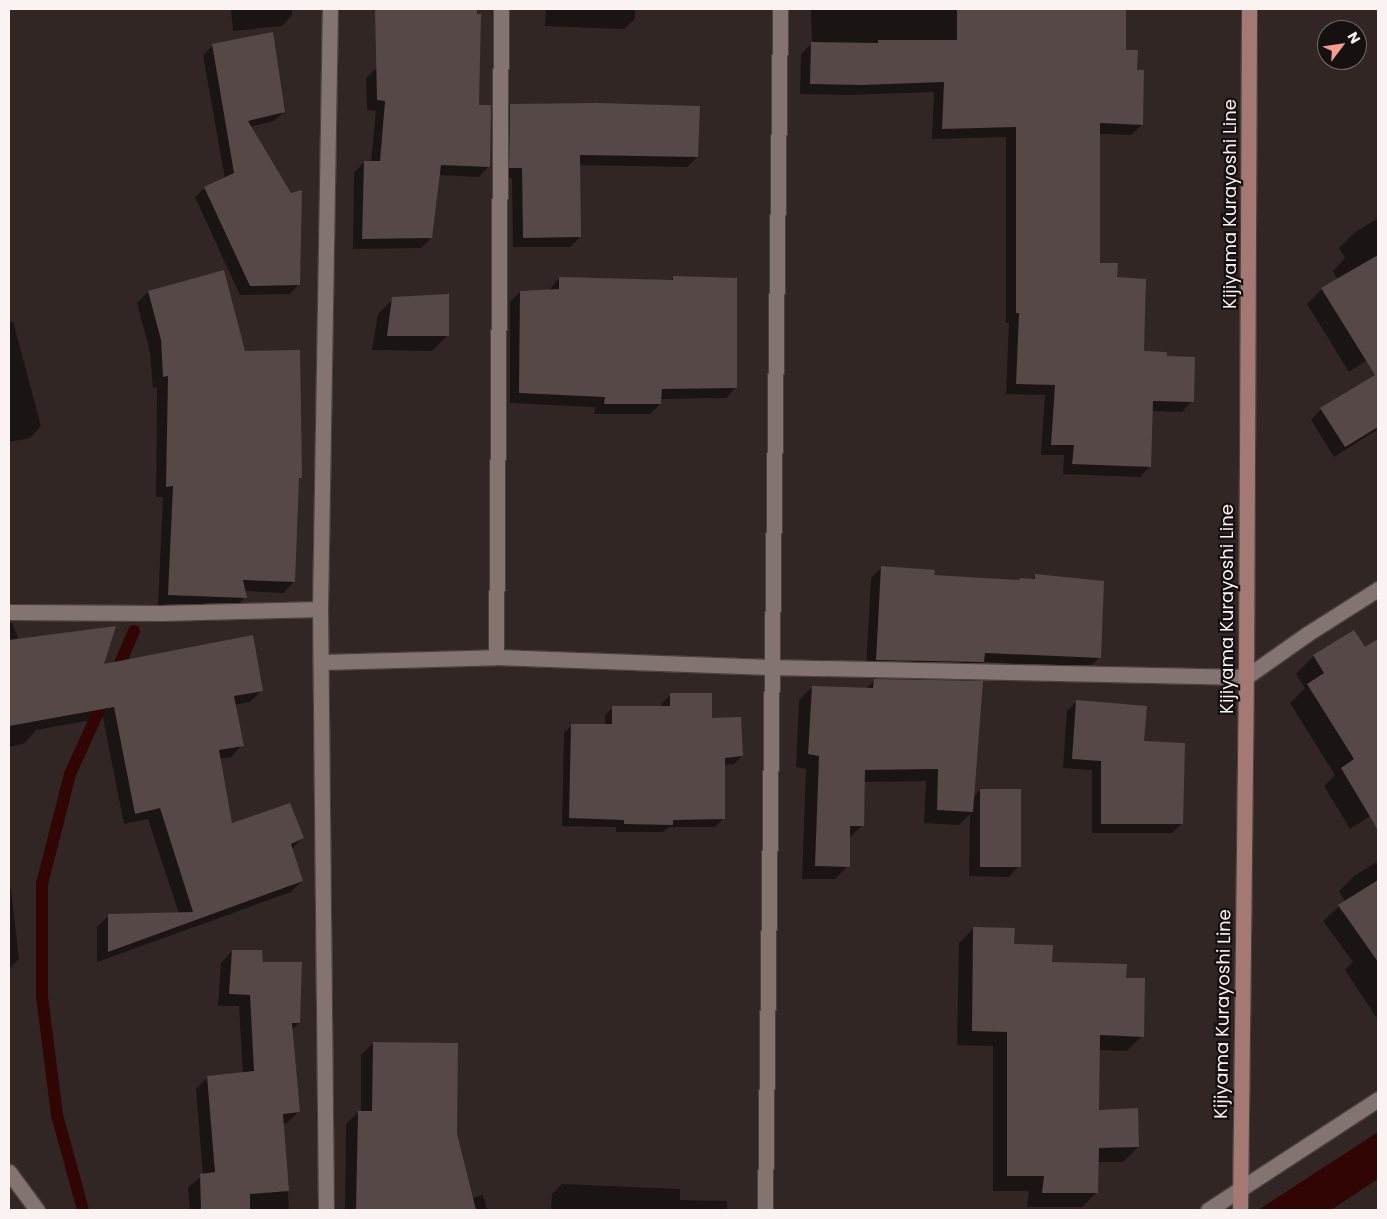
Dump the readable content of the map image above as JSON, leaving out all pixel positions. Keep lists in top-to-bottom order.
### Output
{
  "streets": {
    "main road": ["Kijiyama Kurayoshi Line"]
  },
  "north": "top right"
}
